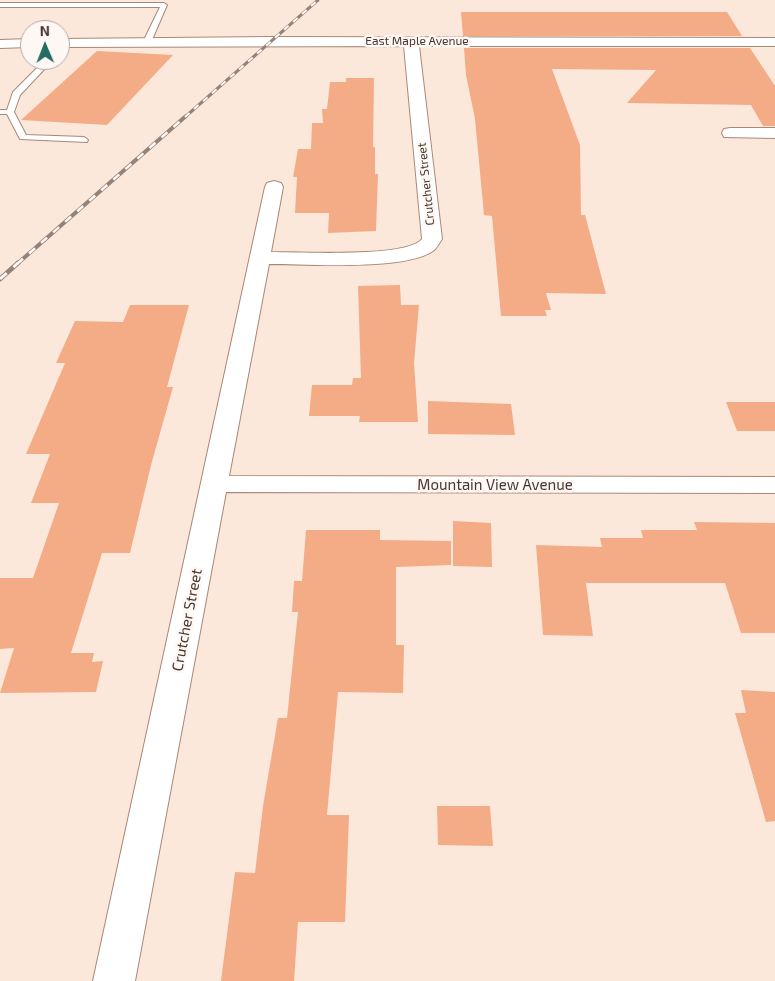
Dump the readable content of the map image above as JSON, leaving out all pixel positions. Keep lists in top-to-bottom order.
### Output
{
  "streets": {
    "street": ["East Maple Avenue", "Crutcher Street", "Mountain View Avenue"]
  },
  "crossings": [
    ["East Maple Avenue", "Crutcher Street"],
    ["Crutcher Street", "Mountain View Avenue"]
  ],
  "north": "top"
}
